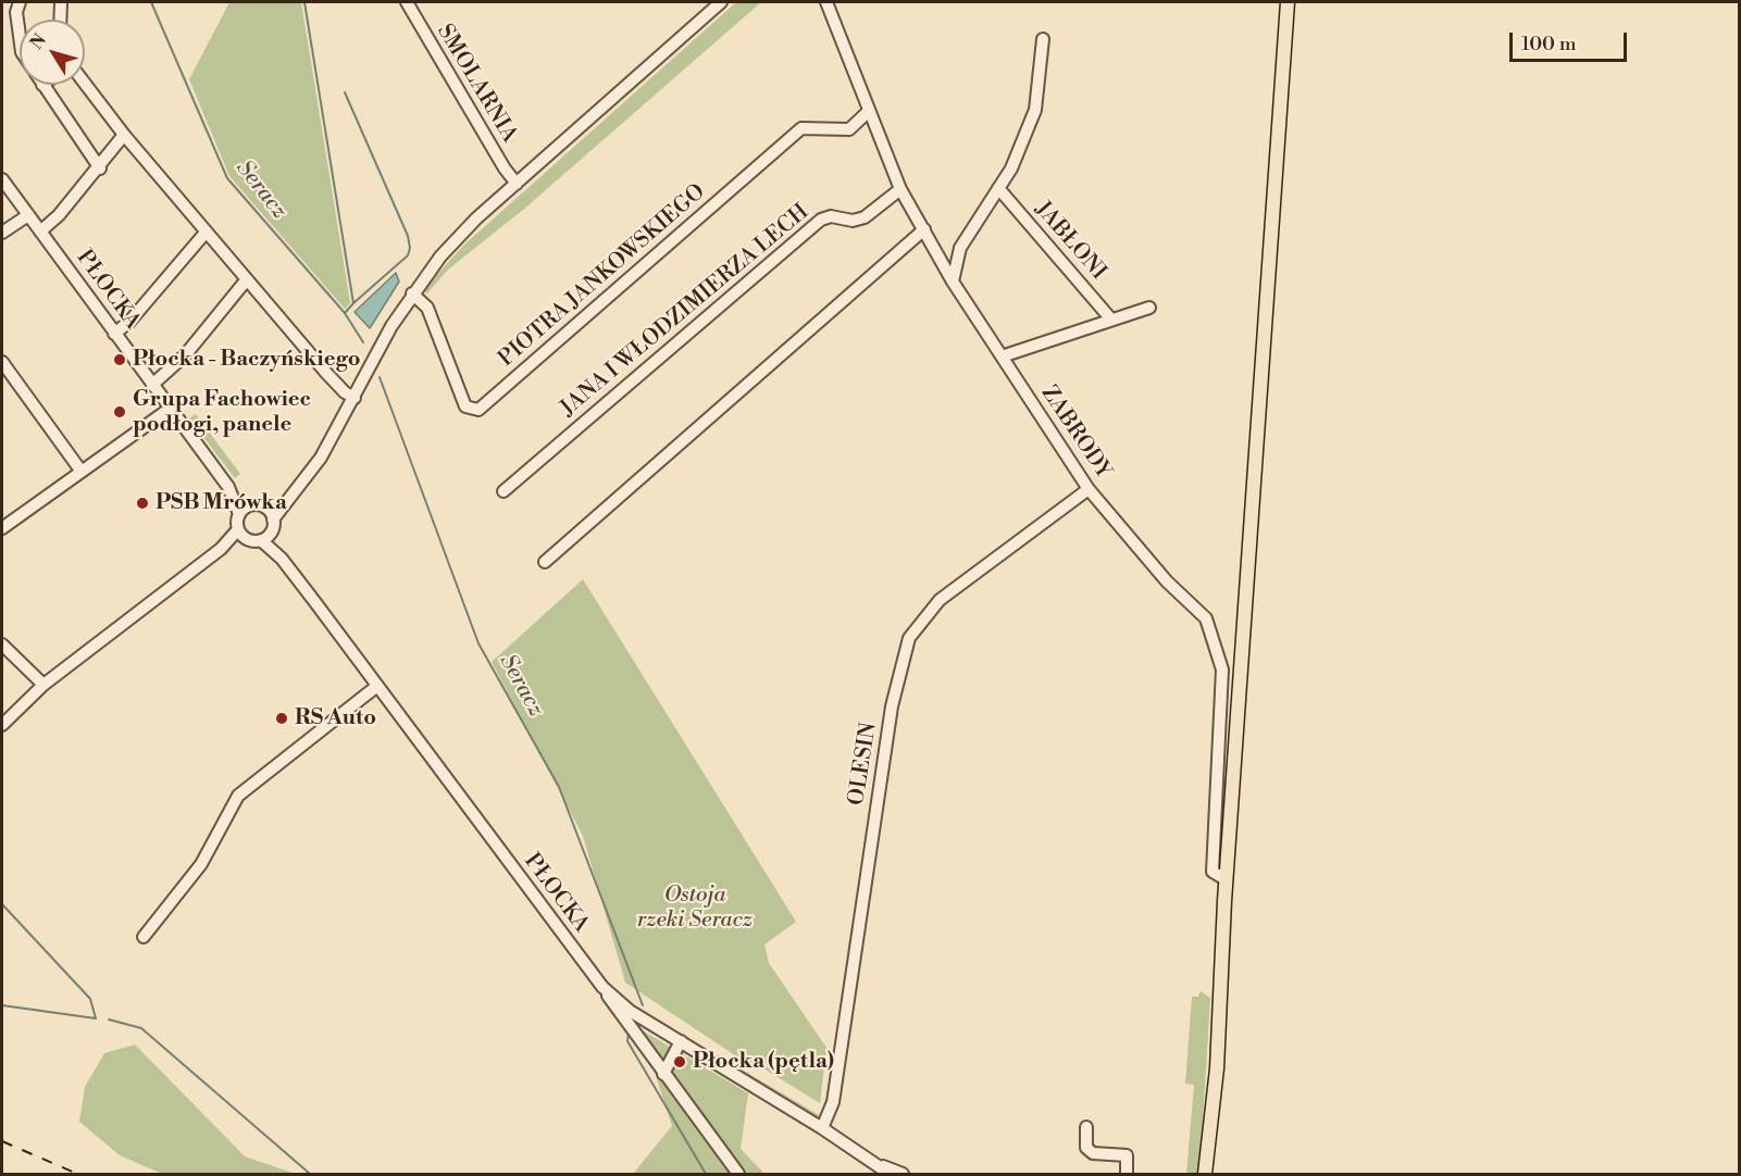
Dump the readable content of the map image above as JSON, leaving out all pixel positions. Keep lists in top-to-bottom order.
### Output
{
  "streets": {
    "street": [
      "SMOLARNIA",
      "JABŁONI",
      "PIOTRA JANKOWSKIEGO",
      "PŁOCKA",
      "JANA I WŁODZIMIERZA LECH",
      "ZABRODY",
      "OLESIN"
    ]
  },
  "crossings": [
    ["PIOTRA JANKOWSKIEGO", "ZABRODY"],
    ["PŁOCKA", "OLESIN"],
    ["JANA I WŁODZIMIERZA LECH", "ZABRODY"],
    ["ZABRODY", "OLESIN"]
  ],
  "water": ["Seracz"],
  "parks": ["Ostoja rzeki Seracz"],
  "places": [
    "Płocka - Baczyńskiego",
    "Grupa Fachowiec podłogi, panele",
    "PSB Mrówka",
    "RS Auto",
    "Płocka (pętla)"
  ],
  "scale_bar": "100 m",
  "north": "top left"
}
